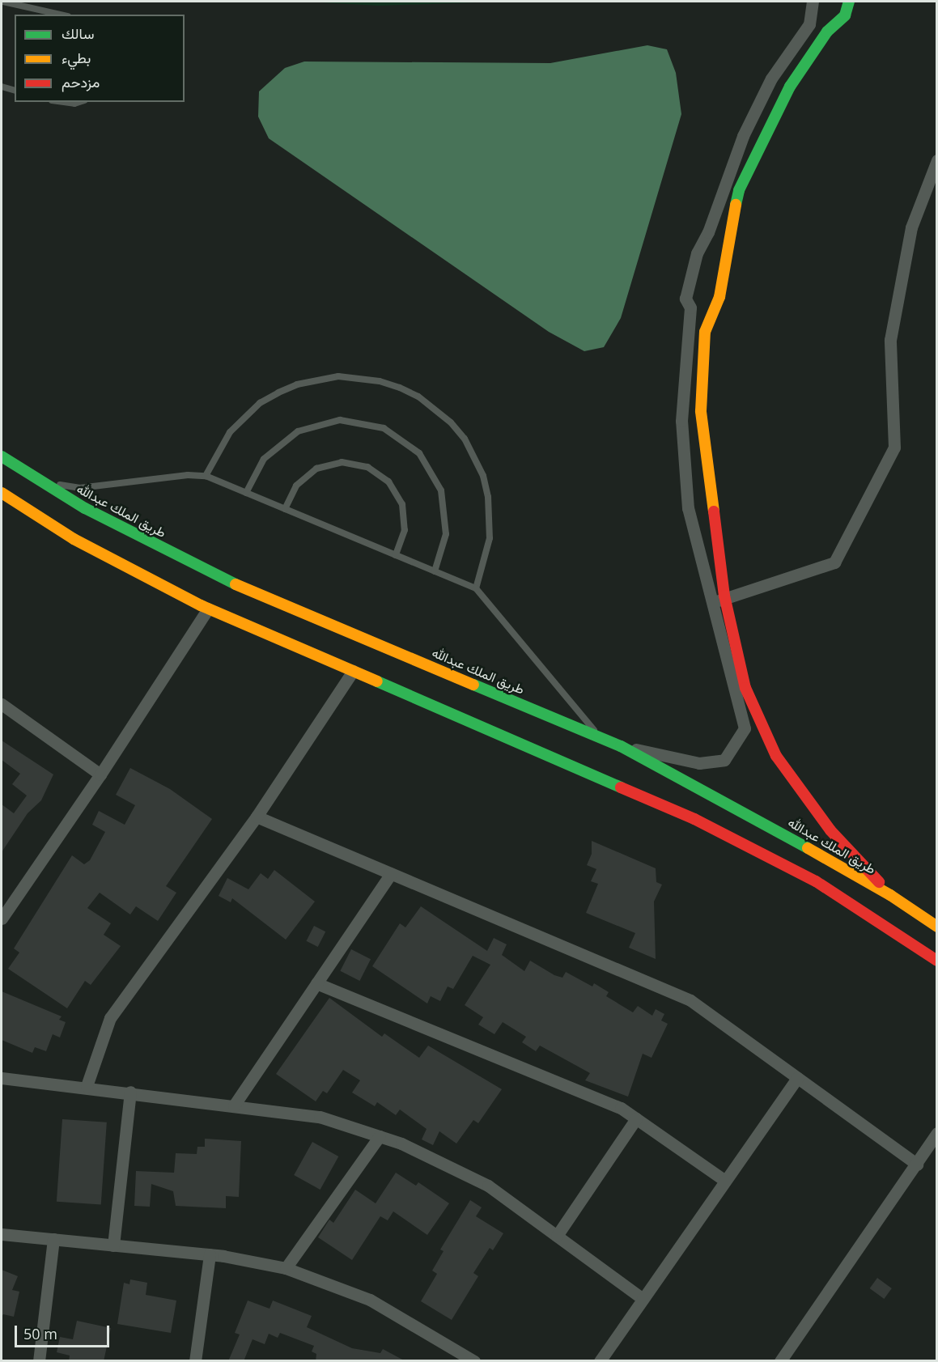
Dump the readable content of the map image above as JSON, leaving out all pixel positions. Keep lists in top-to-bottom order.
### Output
{
  "streets": {
    "street": ["طريق الملك عبدالله"]
  },
  "legend": ["سالك", "بطيء", "مزدحم"],
  "scale_bar": "50 m"
}
